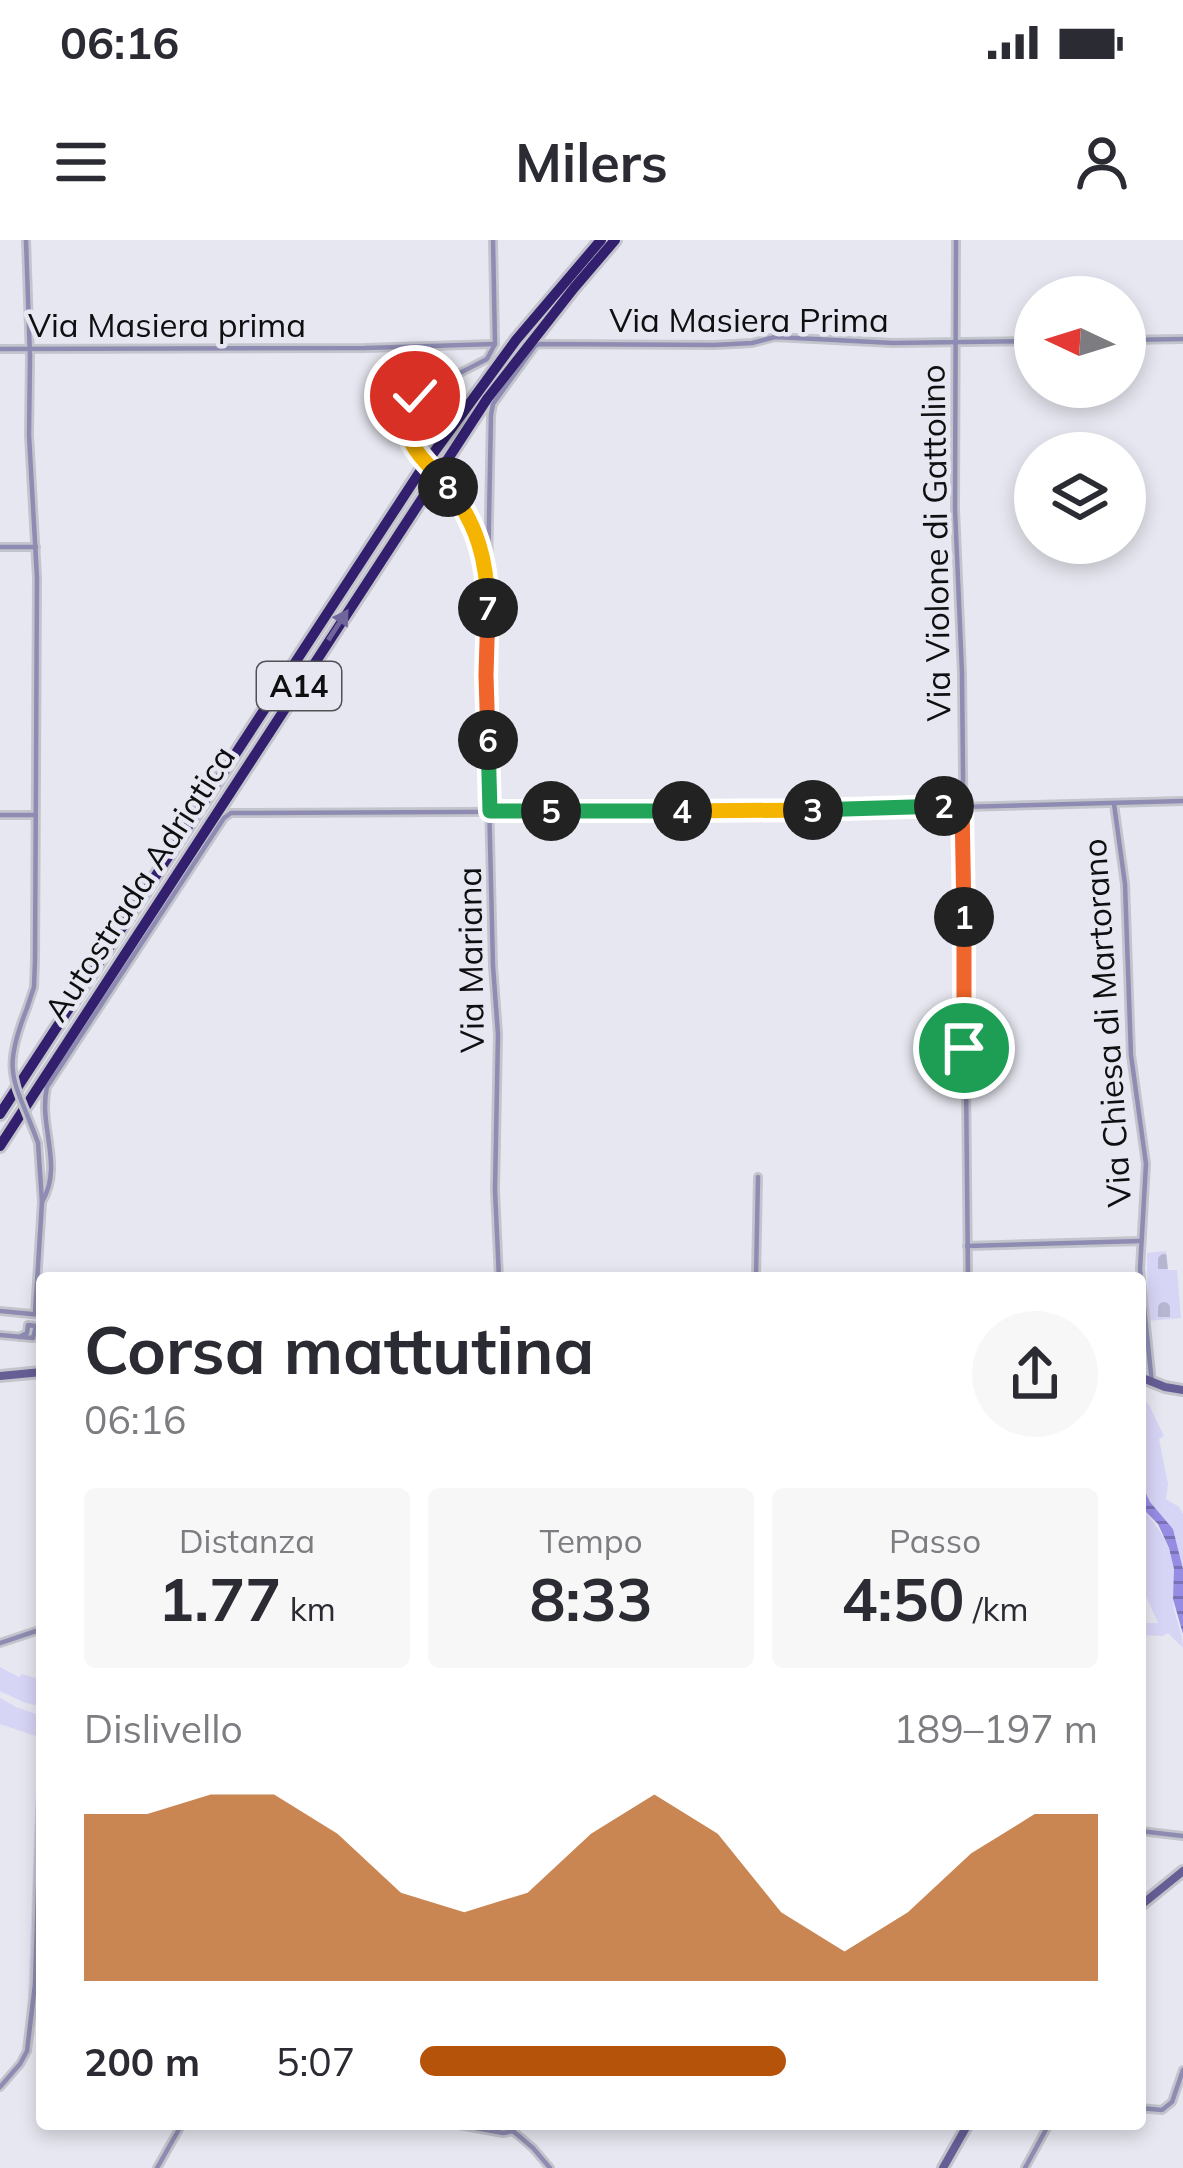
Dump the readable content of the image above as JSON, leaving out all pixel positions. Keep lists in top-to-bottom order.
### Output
{
  "streets": {
    "highway": ["A14", "Autostrada Adriatica"],
    "street": [
      "Via Masiera Prima",
      "Via Masiera prima",
      "Via Violone di Gattolino",
      "Via Mariana",
      "Via Chiesa di Martorano"
    ]
  },
  "crossings": [
    ["Via Masiera Prima", "Via Violone di Gattolino"],
    ["Via Masiera Prima", "Via Mariana"]
  ],
  "north": "left",
  "page": {
    "status": "06:16",
    "header": "Milers",
    "pins": [
      "8",
      "7",
      "6",
      "2",
      "3",
      "4",
      "5",
      "1"
    ],
    "heading": ["Corsa mattutina", "06:16"],
    "stats": [
      ["Distanza", "1.77 km"],
      ["Tempo", "8:33"],
      ["Passo", "4:50 /km"]
    ],
    "chart": ["Dislivello", "189–197 m"],
    "list": [
      {
        "name": "200 m",
        "note": "5:07"
      }
    ]
  }
}
